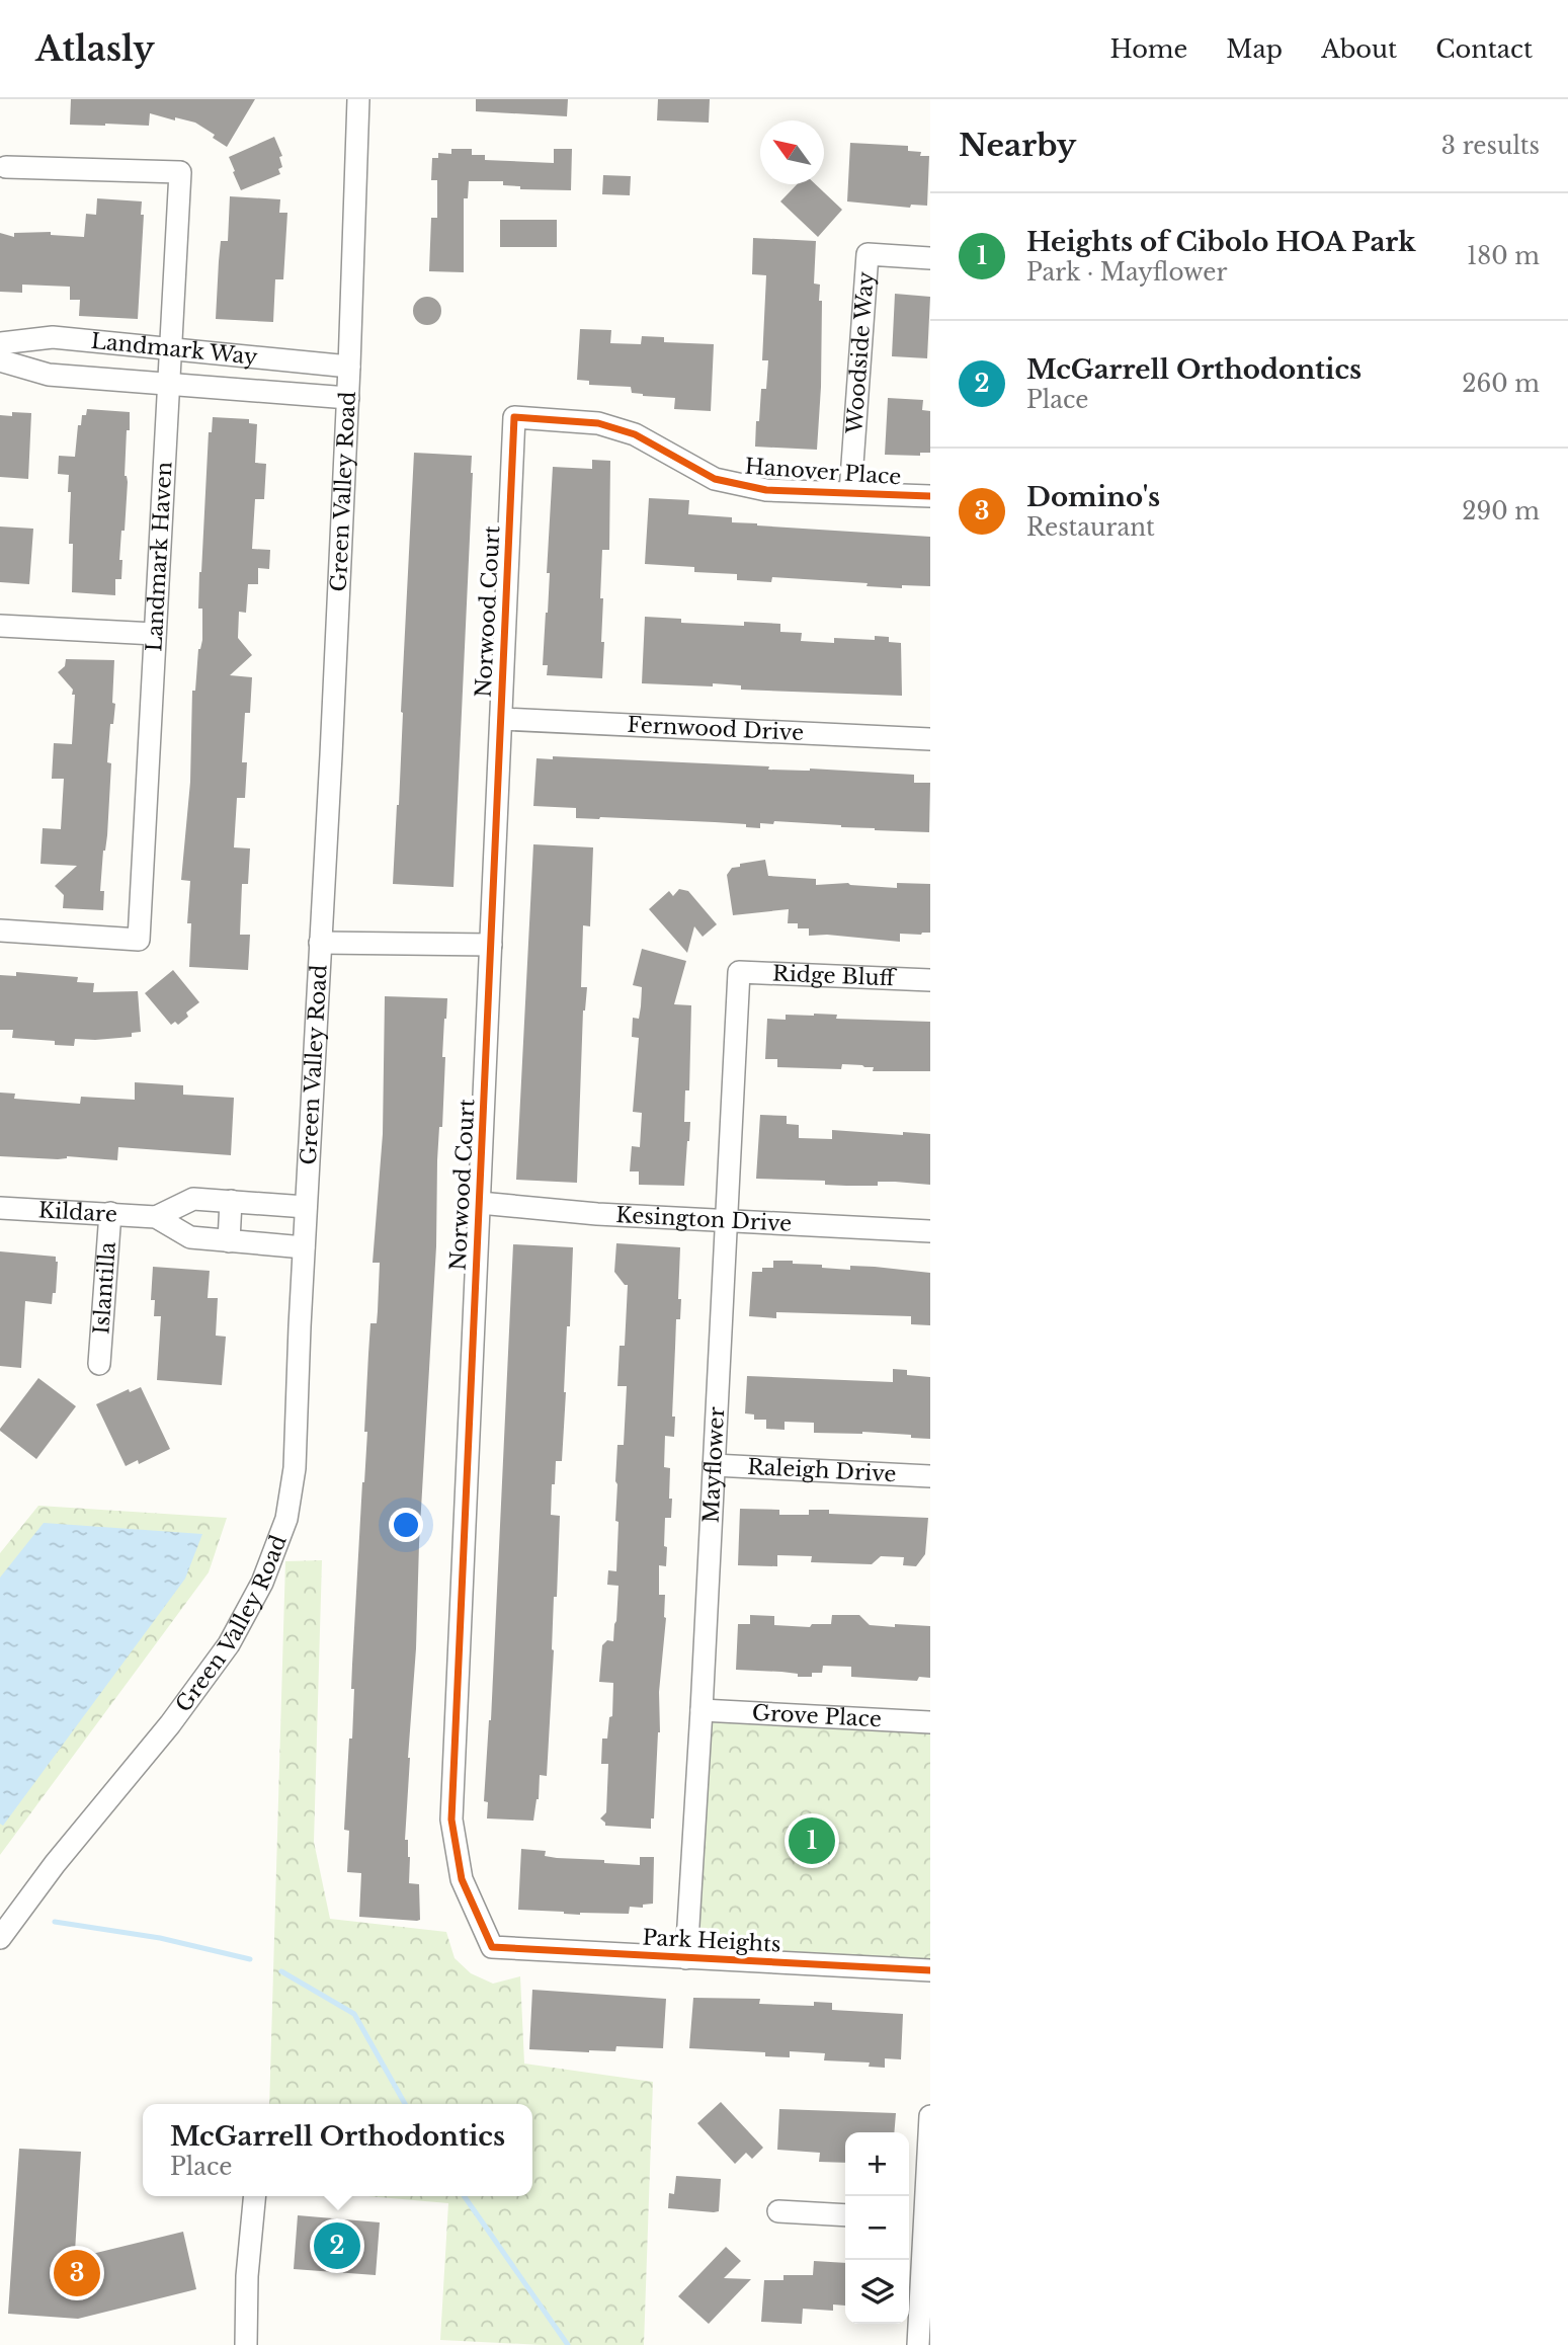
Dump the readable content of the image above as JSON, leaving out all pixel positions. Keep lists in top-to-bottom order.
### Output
{
  "streets": {
    "street": [
      "Landmark Way",
      "Woodside Way",
      "Hanover Place",
      "Green Valley Road",
      "Landmark Haven",
      "Norwood Court",
      "Fernwood Drive",
      "Ridge Bluff",
      "Kildare",
      "Kesington Drive",
      "Islantilla",
      "Mayflower",
      "Raleigh Drive",
      "Grove Place",
      "Park Heights"
    ]
  },
  "crossings": [
    ["Landmark Way", "Green Valley Road"],
    ["Landmark Way", "Landmark Haven"],
    ["Woodside Way", "Hanover Place"],
    ["Hanover Place", "Norwood Court"],
    ["Green Valley Road", "Kildare"],
    ["Norwood Court", "Fernwood Drive"],
    ["Norwood Court", "Kesington Drive"],
    ["Norwood Court", "Park Heights"],
    ["Ridge Bluff", "Mayflower"],
    ["Kildare", "Islantilla"],
    ["Kesington Drive", "Mayflower"],
    ["Mayflower", "Raleigh Drive"],
    ["Mayflower", "Grove Place"],
    ["Mayflower", "Park Heights"]
  ],
  "north": "top left",
  "page": {
    "header": "Atlasly",
    "nav": [
      "Home",
      "Map",
      "About",
      "Contact"
    ],
    "heading": ["Nearby", "3 results"],
    "list": [
      {
        "mark": "1",
        "name": "Heights of Cibolo HOA Park",
        "note": "Park · Mayflower",
        "value": "180 m"
      },
      {
        "mark": "2",
        "name": "McGarrell Orthodontics",
        "note": "Place",
        "value": "260 m"
      },
      {
        "mark": "3",
        "name": "Domino's",
        "note": "Restaurant",
        "value": "290 m"
      }
    ],
    "pins": ["1", "2", "3"],
    "popup": ["McGarrell Orthodontics", "Place"],
    "map_buttons": ["+", "−"]
  }
}
